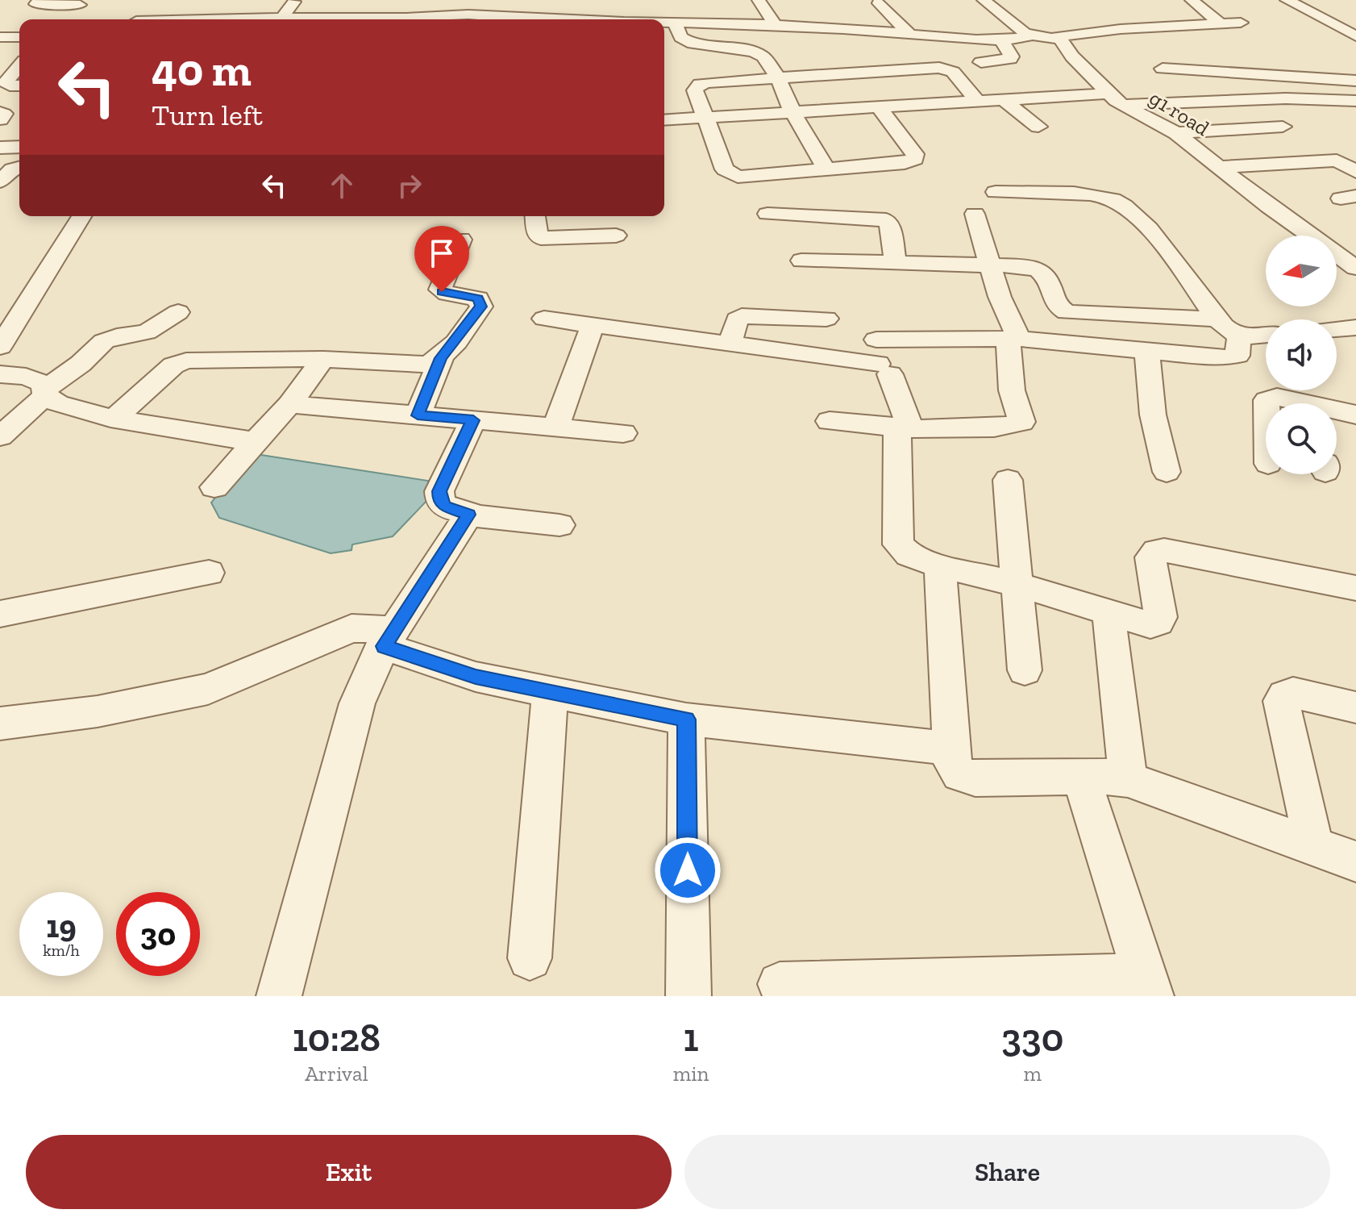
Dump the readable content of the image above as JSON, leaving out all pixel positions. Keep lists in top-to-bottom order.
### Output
{
  "streets": {
    "street": ["g1 road"]
  },
  "north": "left",
  "page": {
    "turn": ["40 m", "Turn left"],
    "speed": "19 km/h",
    "limit": "30",
    "eta": [
      "10:28",
      "Arrival",
      "1",
      "min",
      "330",
      "m"
    ],
    "buttons": ["Exit", "Share"]
  }
}
